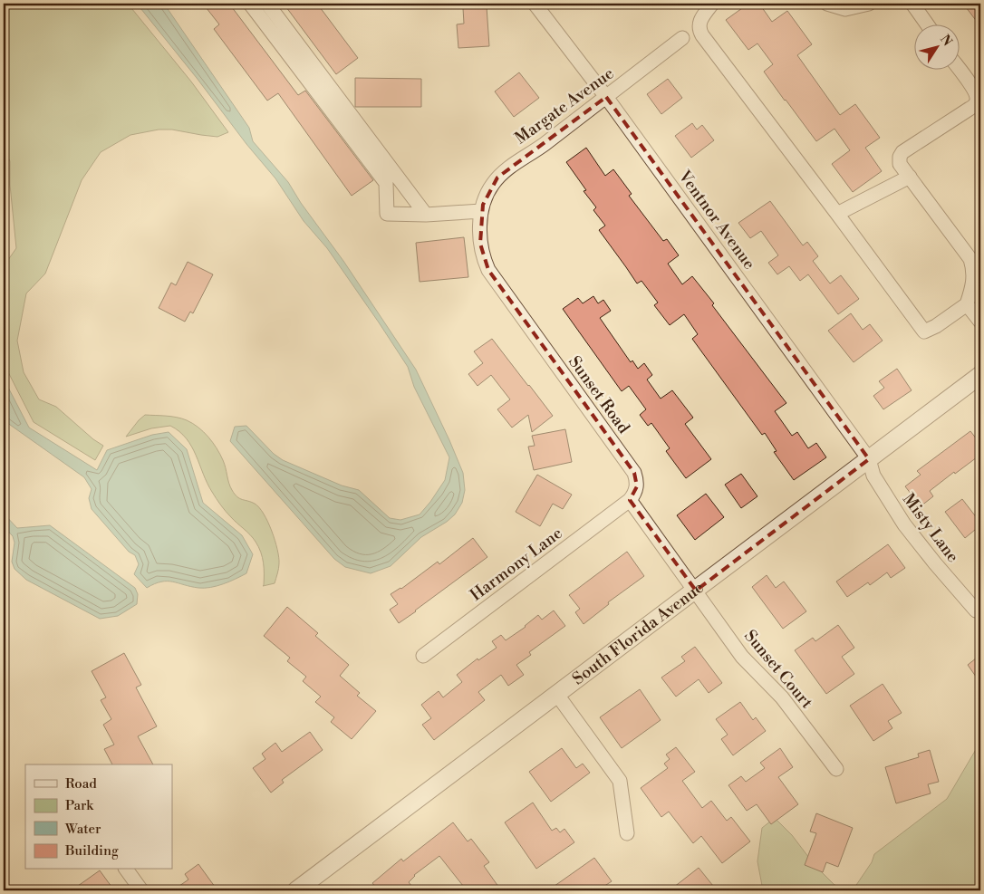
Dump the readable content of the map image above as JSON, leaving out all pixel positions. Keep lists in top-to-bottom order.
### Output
{
  "streets": {
    "street": [
      "Margate Avenue",
      "Ventnor Avenue",
      "Sunset Road",
      "Misty Lane",
      "Harmony Lane",
      "South Florida Avenue",
      "Sunset Court"
    ]
  },
  "crossings": [
    ["Margate Avenue", "Ventnor Avenue"],
    ["Margate Avenue", "Sunset Road"],
    ["Ventnor Avenue", "Misty Lane"],
    ["Ventnor Avenue", "South Florida Avenue"],
    ["Sunset Road", "Harmony Lane"],
    ["Misty Lane", "South Florida Avenue"],
    ["South Florida Avenue", "Sunset Court"]
  ],
  "legend": [
    "Road",
    "Park",
    "Water",
    "Building"
  ],
  "north": "top right"
}
